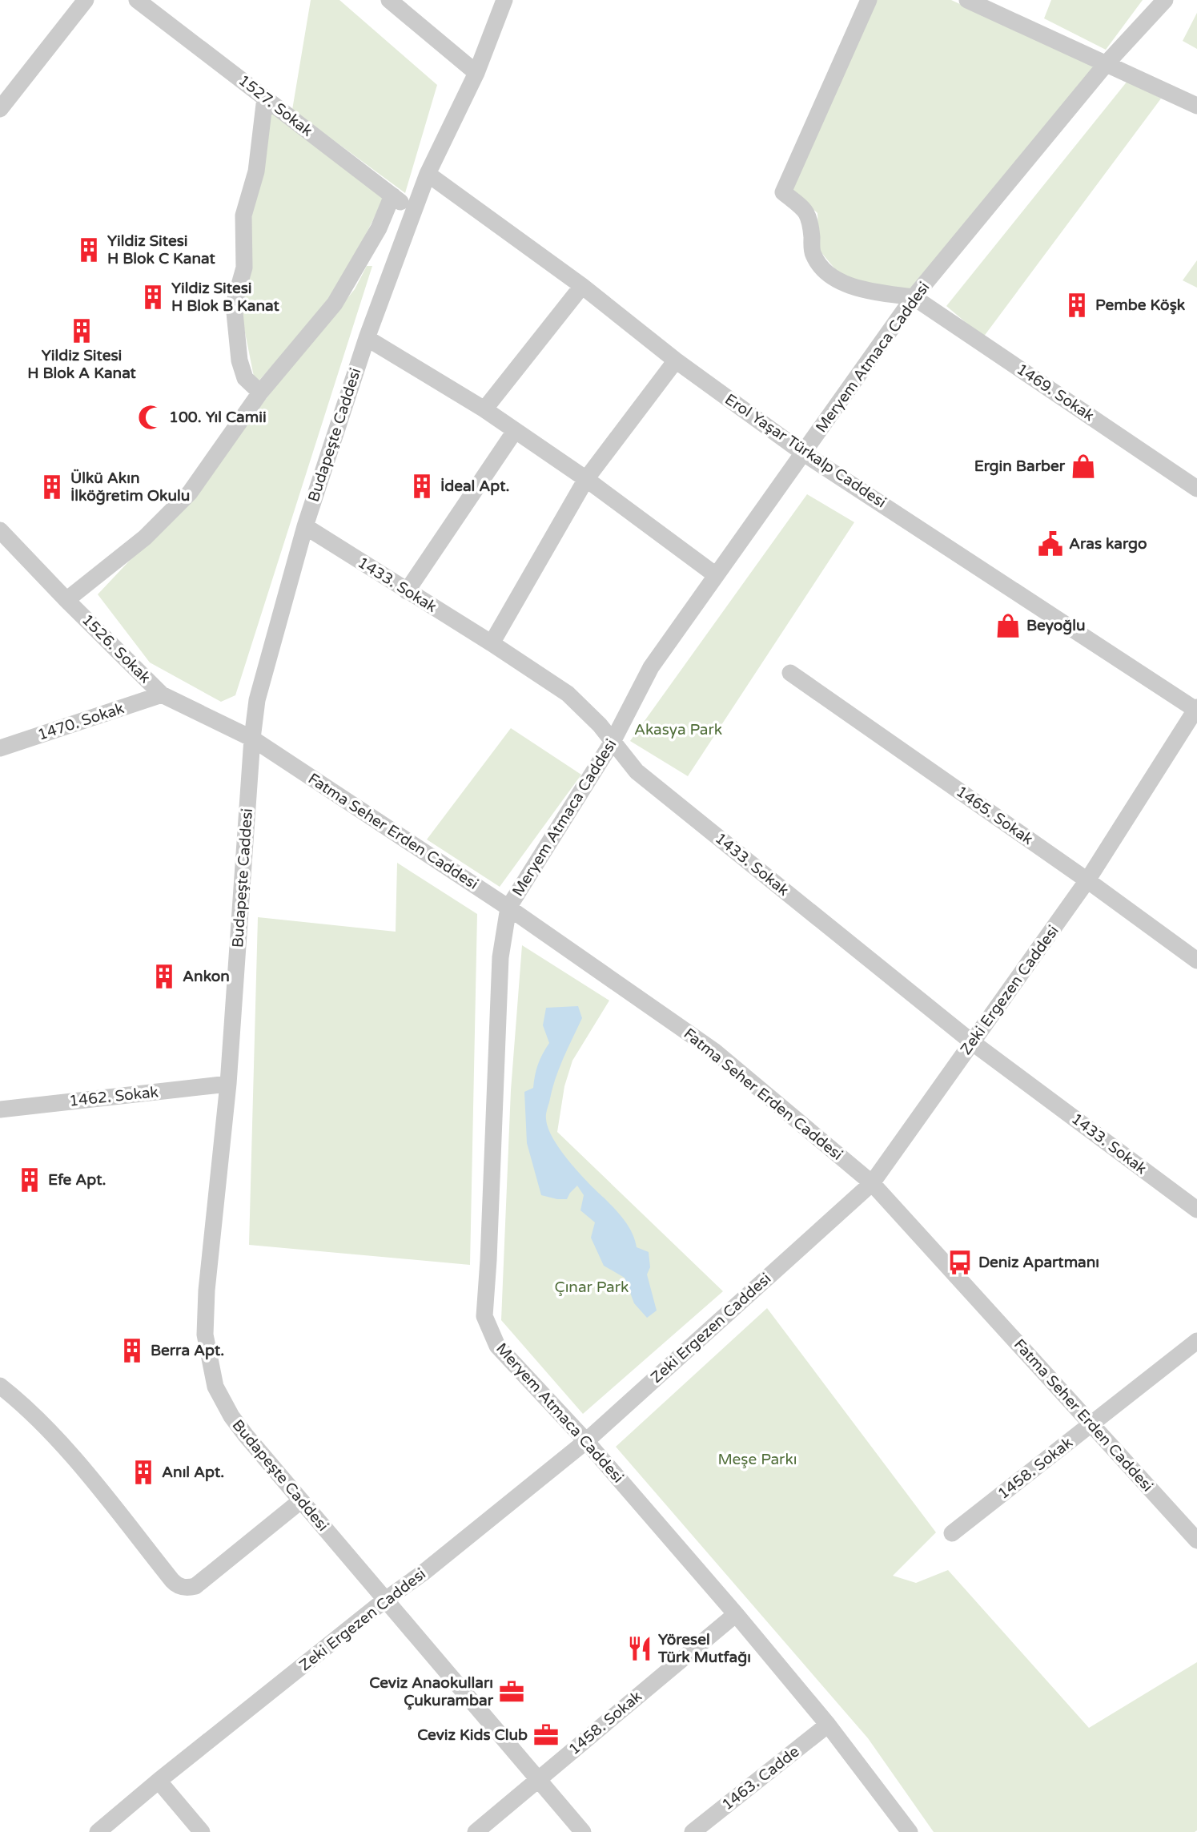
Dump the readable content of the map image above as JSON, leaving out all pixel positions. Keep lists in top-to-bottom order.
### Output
{
  "streets": {
    "street": [
      "1527. Sokak",
      "Meryem Atmaca Caddesi",
      "1469. Sokak",
      "Budapeşte Caddesi",
      "Erol Yaşar Türkalp Caddesi",
      "1433. Sokak",
      "1526. Sokak",
      "1470. Sokak",
      "1465. Sokak",
      "Fatma Seher Erden Caddesi",
      "Zeki Ergezen Caddesi",
      "1462. Sokak",
      "1458. Sokak",
      "1463. Cadde"
    ]
  },
  "crossings": [
    ["1527. Sokak", "Budapeşte Caddesi"],
    ["Meryem Atmaca Caddesi", "1469. Sokak"],
    ["Meryem Atmaca Caddesi", "Erol Yaşar Türkalp Caddesi"],
    ["Meryem Atmaca Caddesi", "1433. Sokak"],
    ["Meryem Atmaca Caddesi", "Fatma Seher Erden Caddesi"],
    ["Meryem Atmaca Caddesi", "Zeki Ergezen Caddesi"],
    ["Meryem Atmaca Caddesi", "1458. Sokak"],
    ["Meryem Atmaca Caddesi", "1463. Cadde"],
    ["Budapeşte Caddesi", "Erol Yaşar Türkalp Caddesi"],
    ["Budapeşte Caddesi", "1433. Sokak"],
    ["Budapeşte Caddesi", "1526. Sokak"],
    ["Budapeşte Caddesi", "Fatma Seher Erden Caddesi"],
    ["Budapeşte Caddesi", "Zeki Ergezen Caddesi"],
    ["Budapeşte Caddesi", "1462. Sokak"],
    ["Budapeşte Caddesi", "1458. Sokak"],
    ["Erol Yaşar Türkalp Caddesi", "Zeki Ergezen Caddesi"],
    ["1433. Sokak", "Zeki Ergezen Caddesi"],
    ["1526. Sokak", "1470. Sokak"],
    ["1526. Sokak", "Fatma Seher Erden Caddesi"],
    ["1465. Sokak", "Zeki Ergezen Caddesi"],
    ["Fatma Seher Erden Caddesi", "Zeki Ergezen Caddesi"],
    ["Fatma Seher Erden Caddesi", "1458. Sokak"]
  ],
  "parks": ["Akasya Park", "Çınar Park", "Meşe Parkı"],
  "places": {
    "building": [
      "Yildiz Sitesi H Blok C Kanat",
      "Yildiz Sitesi H Blok B Kanat",
      "Pembe Köşk",
      "Yildiz Sitesi H Blok A Kanat",
      "İdeal Apt.",
      "Ülkü Akın İlköğretim Okulu",
      "Ankon",
      "Efe Apt.",
      "Berra Apt.",
      "Anıl Apt."
    ],
    "mosque": ["100. Yıl Camii"],
    "shop": ["Ergin Barber", "Beyoğlu"],
    "public building": ["Aras kargo"],
    "bus stop": ["Deniz Apartmanı"],
    "restaurant": ["Yöresel Türk Mutfağı"],
    "office": ["Ceviz Anaokulları Çukurambar", "Ceviz Kids Club"]
  }
}
